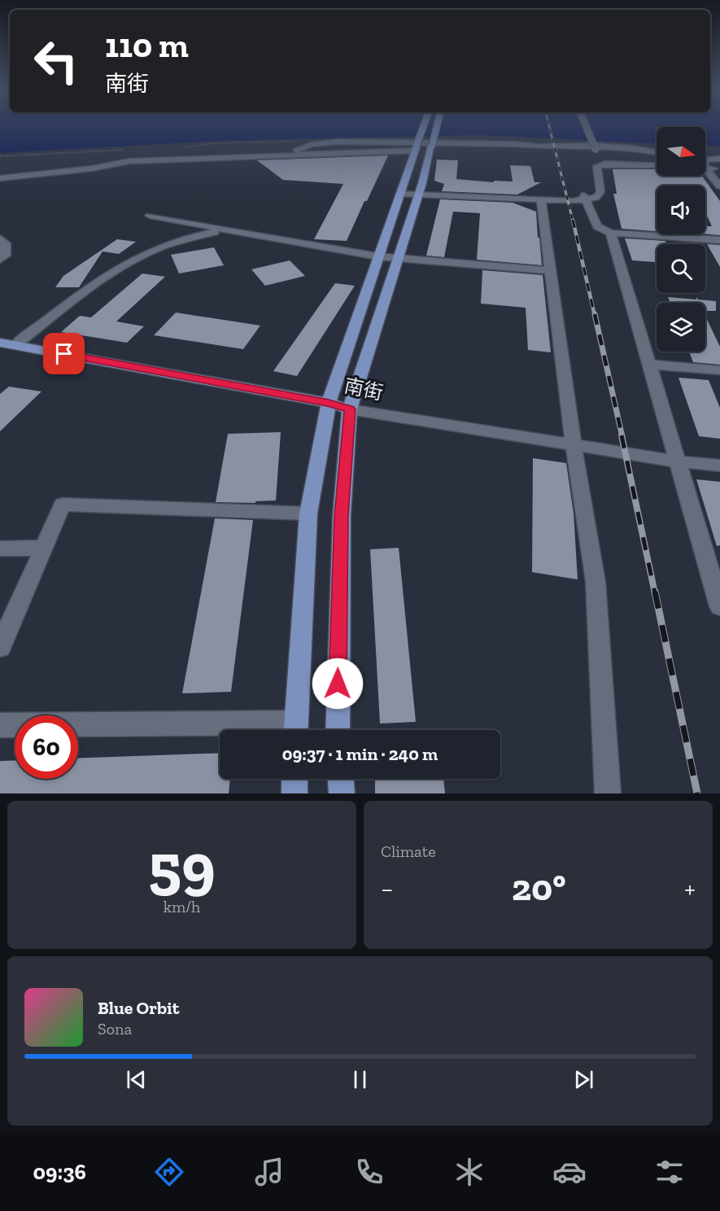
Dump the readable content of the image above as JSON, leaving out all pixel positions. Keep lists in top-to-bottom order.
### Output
{
  "streets": {
    "main road": ["南街"]
  },
  "north": "right",
  "page": {
    "turn": ["110 m", "南街"],
    "limit": "60",
    "trip": "09:37 · 1 min · 240 m",
    "tile": [
      ["59", "km/h"],
      "Climate"
    ],
    "heat": ["−", "20°", "+"],
    "song": ["Blue Orbit", "Sona"],
    "tabs": "09:36"
  }
}
